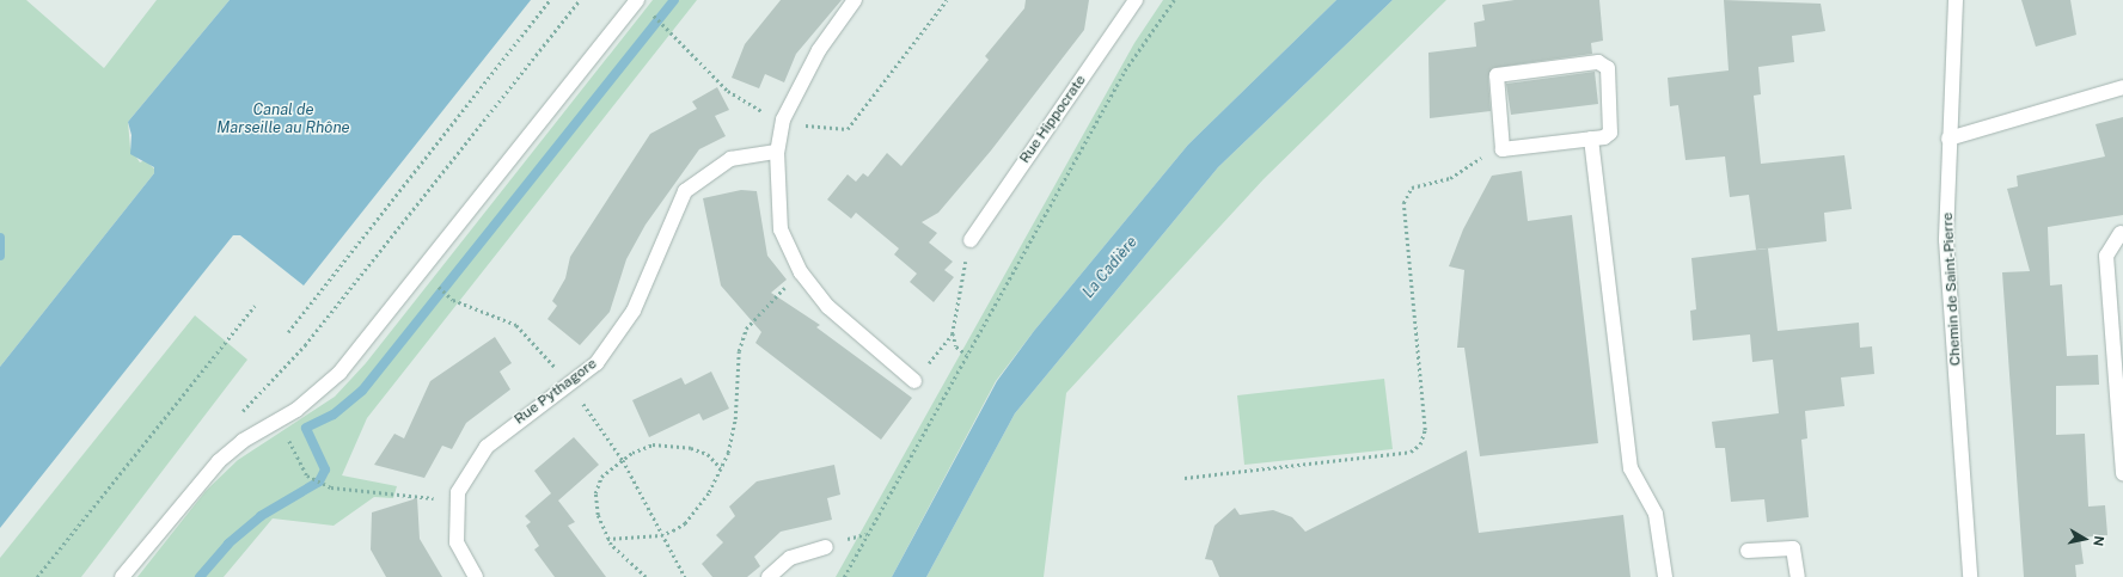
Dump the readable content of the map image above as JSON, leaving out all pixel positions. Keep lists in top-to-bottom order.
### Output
{
  "streets": {
    "street": ["Rue Hippocrate", "Chemin de Saint-Pierre", "Rue Pythagore"]
  },
  "water": ["Canal de Marseille au Rhône", "La Cadière"],
  "north": "right"
}
